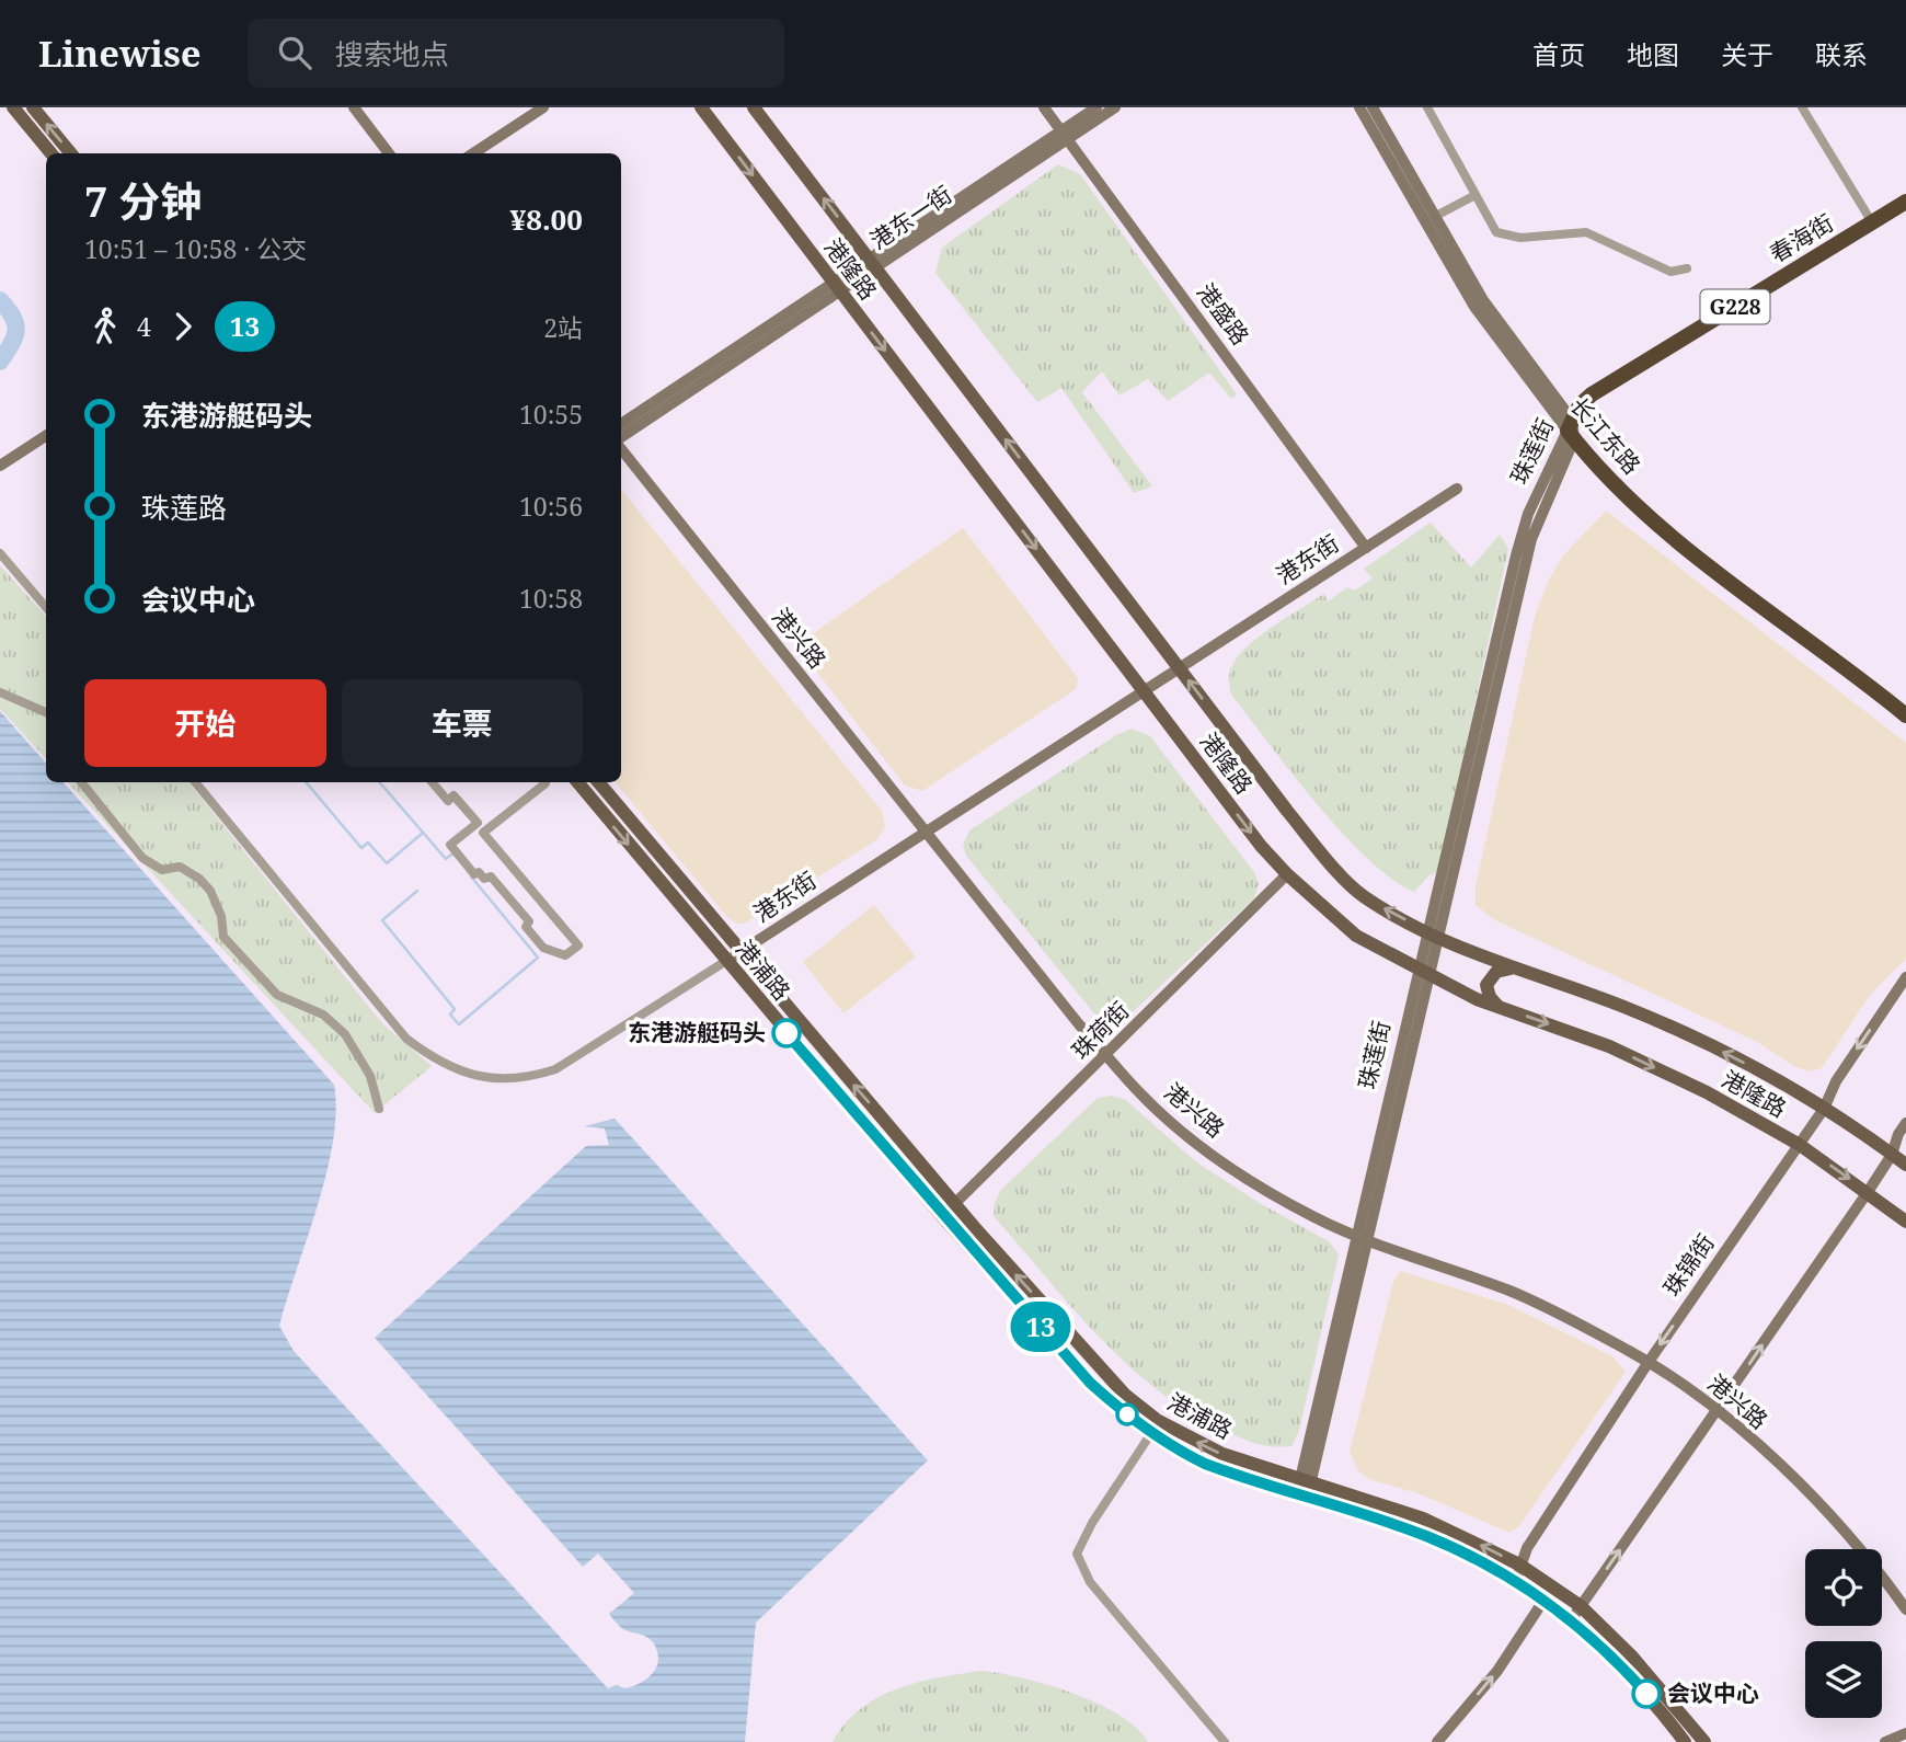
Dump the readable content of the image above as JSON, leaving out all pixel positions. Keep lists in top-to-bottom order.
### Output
{
  "streets": {
    "highway": ["春海街", "G228", "长江东路"],
    "main road": [
      "港东一街",
      "港隆路",
      "港盛路",
      "珠莲街",
      "港东街",
      "港兴路",
      "港浦路",
      "珠荷街",
      "珠锦街"
    ]
  },
  "crossings": [
    ["港东一街", "港隆路"],
    ["港东一街", "港盛路"],
    ["春海街", "长江东路"],
    ["春海街", "珠莲街"],
    ["港隆路", "珠莲街"],
    ["港隆路", "港东街"],
    ["港隆路", "珠荷街"],
    ["港隆路", "珠锦街"],
    ["港盛路", "港东街"],
    ["长江东路", "珠莲街"],
    ["珠莲街", "港兴路"],
    ["珠莲街", "港浦路"],
    ["港东街", "港兴路"],
    ["港东街", "港浦路"],
    ["港兴路", "珠荷街"],
    ["港兴路", "珠锦街"],
    ["港浦路", "珠荷街"],
    ["港浦路", "珠锦街"]
  ],
  "places": ["东港游艇码头", "会议中心"],
  "lines": ["bus line 13"],
  "page": {
    "header": "Linewise",
    "search": "搜索地点",
    "nav": [
      "首页",
      "地图",
      "关于",
      "联系"
    ],
    "on_map": "13",
    "heading": ["7 分钟", "10:51 – 10:58 · 公交", "¥8.00"],
    "legs": ["4", "13", "2站"],
    "list": [
      {
        "name": "东港游艇码头",
        "value": "10:55"
      },
      {
        "name": "珠莲路",
        "value": "10:56"
      },
      {
        "name": "会议中心",
        "value": "10:58"
      }
    ],
    "buttons": ["开始", "车票"]
  }
}
